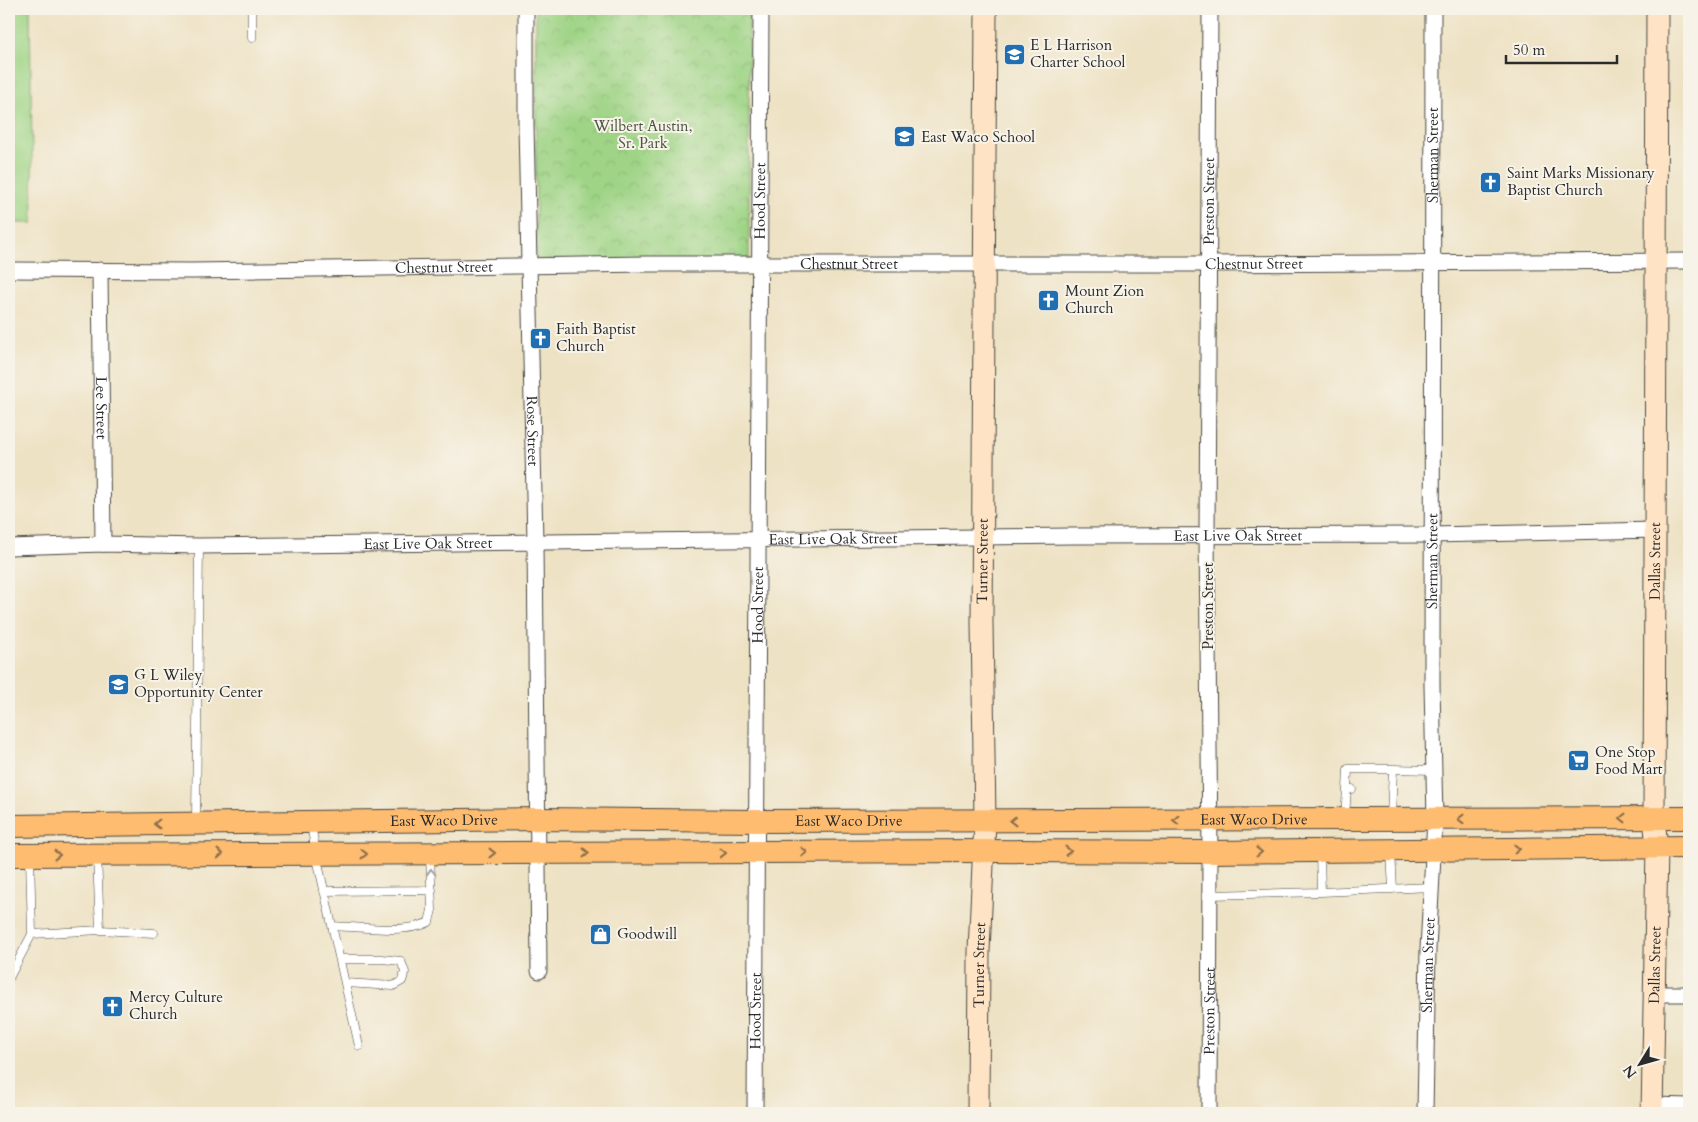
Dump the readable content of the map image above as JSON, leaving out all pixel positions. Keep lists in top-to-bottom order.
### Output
{
  "streets": {
    "main road": ["East Waco Drive"],
    "street": [
      "Sherman Street",
      "Hood Street",
      "Preston Street",
      "Chestnut Street",
      "Lee Street",
      "Rose Street",
      "East Live Oak Street",
      "Turner Street",
      "Dallas Street"
    ]
  },
  "crossings": [
    ["Sherman Street", "Chestnut Street"],
    ["Sherman Street", "East Live Oak Street"],
    ["Sherman Street", "East Waco Drive"],
    ["Hood Street", "Chestnut Street"],
    ["Hood Street", "East Live Oak Street"],
    ["Hood Street", "East Waco Drive"],
    ["Preston Street", "Chestnut Street"],
    ["Preston Street", "East Live Oak Street"],
    ["Preston Street", "East Waco Drive"],
    ["Chestnut Street", "Lee Street"],
    ["Chestnut Street", "Rose Street"],
    ["Chestnut Street", "Turner Street"],
    ["Chestnut Street", "Dallas Street"],
    ["Lee Street", "East Live Oak Street"],
    ["Rose Street", "East Live Oak Street"],
    ["Rose Street", "East Waco Drive"],
    ["East Live Oak Street", "Turner Street"],
    ["East Live Oak Street", "Dallas Street"],
    ["Turner Street", "East Waco Drive"],
    ["Dallas Street", "East Waco Drive"]
  ],
  "parks": ["Wilbert Austin, Sr. Park"],
  "places": {
    "school or university": ["E L Harrison Charter School", "East Waco School", "G L Wiley Opportunity Center"],
    "church": [
      "Saint Marks Missionary Baptist Church",
      "Mount Zion Church",
      "Faith Baptist Church",
      "Mercy Culture Church"
    ],
    "supermarket": ["One Stop Food Mart"],
    "shop": ["Goodwill"]
  },
  "scale_bar": "50 m",
  "north": "bottom left"
}
